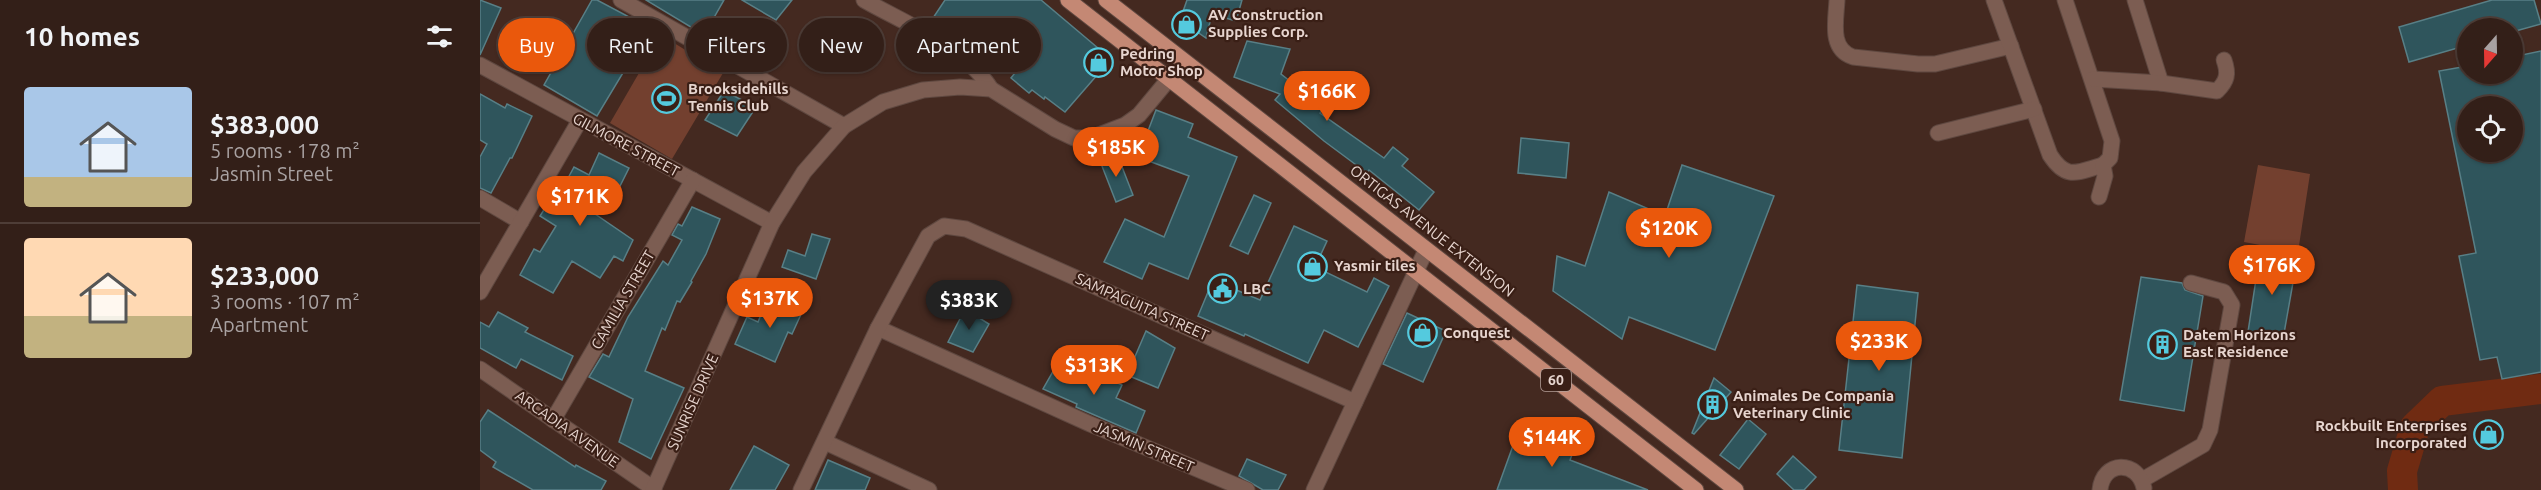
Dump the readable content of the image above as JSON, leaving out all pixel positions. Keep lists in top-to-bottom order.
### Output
{
  "streets": {
    "main road": ["ORTIGAS AVENUE EXTENSION", "60"],
    "street": [
      "GILMORE STREET",
      "CAMILIA STREET",
      "SAMPAGUITA STREET",
      "SUNRISE DRIVE",
      "ARCADIA AVENUE",
      "JASMIN STREET"
    ]
  },
  "crossings": [
    ["GILMORE STREET", "CAMILIA STREET"],
    ["GILMORE STREET", "SUNRISE DRIVE"],
    ["ORTIGAS AVENUE EXTENSION", "SUNRISE DRIVE"],
    ["CAMILIA STREET", "ARCADIA AVENUE"],
    ["SAMPAGUITA STREET", "JASMIN STREET"],
    ["60", "SUNRISE DRIVE"],
    ["SUNRISE DRIVE", "ARCADIA AVENUE"]
  ],
  "places": {
    "shop": [
      "AV Construction Supplies Corp.",
      "Pedring Motor Shop",
      "Yasmir tiles",
      "Conquest",
      "Rockbuilt Enterprises Incorporated"
    ],
    "sports": ["Brooksidehills Tennis Club"],
    "public building": ["LBC"],
    "building": ["Datem Horizons East Residence", "Animales De Compania Veterinary Clinic"]
  },
  "north": "bottom",
  "page": {
    "heading": "10 homes",
    "chip": [
      "Buy",
      "Rent",
      "Filters",
      "New",
      "Apartment"
    ],
    "price": [
      "$166K",
      "$185K",
      "$171K",
      "$120K",
      "$176K",
      "$137K",
      "$383K",
      "$233K",
      "$313K",
      "$144K"
    ],
    "list": [
      {
        "name": "$383,000",
        "note": "5 rooms · 178 m² · Jasmin Street"
      },
      {
        "name": "$233,000",
        "note": "3 rooms · 107 m² · Apartment"
      }
    ]
  }
}
